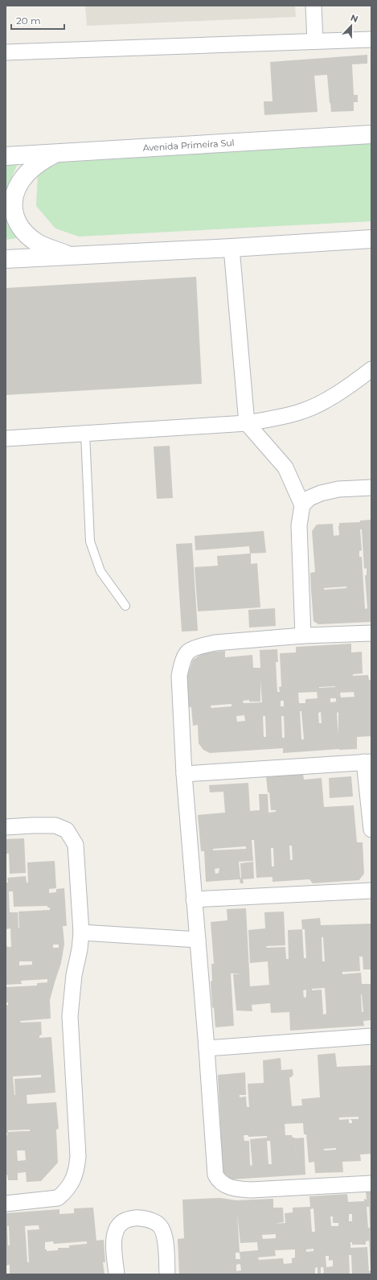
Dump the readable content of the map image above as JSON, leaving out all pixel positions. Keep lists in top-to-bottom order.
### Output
{
  "streets": {
    "main road": ["Avenida Primeira Sul"]
  },
  "scale_bar": "20 m",
  "north": "top"
}
